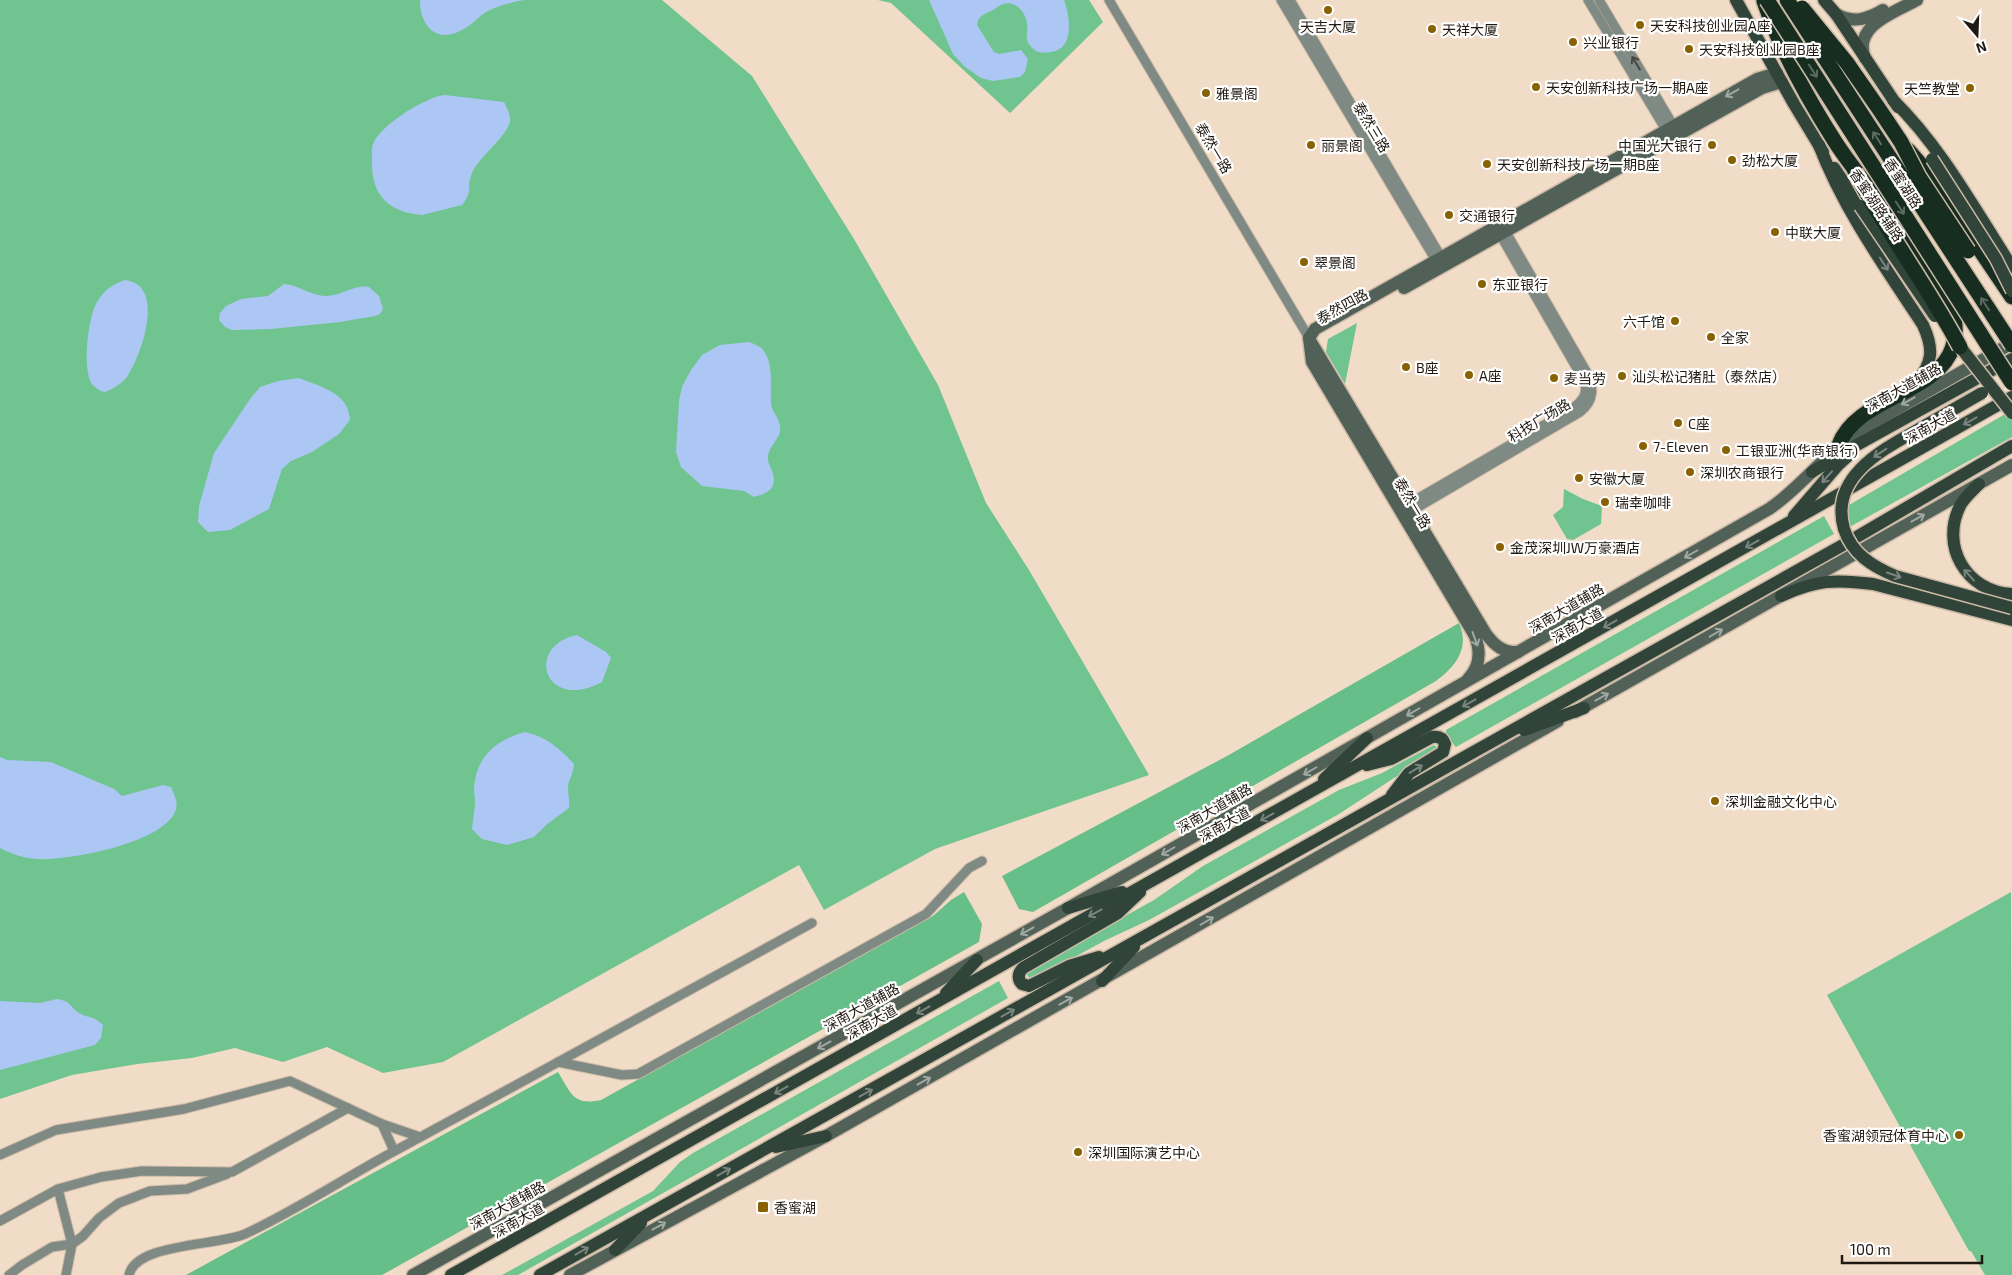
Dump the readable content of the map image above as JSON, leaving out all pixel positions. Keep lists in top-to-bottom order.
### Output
{
  "streets": {
    "highway": ["香蜜湖路"],
    "main road": [
      "泰然一路",
      "香蜜湖路辅路",
      "泰然四路",
      "深南大道辅路",
      "深南大道"
    ],
    "street": ["泰然三路", "科技广场路"]
  },
  "crossings": [
    ["泰然三路", "泰然四路"],
    ["泰然一路", "泰然四路"],
    ["泰然一路", "深南大道辅路"],
    ["泰然一路", "科技广场路"],
    ["香蜜湖路", "深南大道辅路"],
    ["香蜜湖路辅路", "泰然四路"],
    ["泰然四路", "科技广场路"]
  ],
  "places": {
    "other": [
      "天吉大厦",
      "天安科技创业园A座",
      "天祥大厦",
      "兴业银行",
      "天安科技创业园B座",
      "天安创新科技广场一期A座",
      "天竺教堂",
      "雅景阁",
      "丽景阁",
      "中国光大银行",
      "劲松大厦",
      "天安创新科技广场一期B座",
      "交通银行",
      "中联大厦",
      "翠景阁",
      "东亚银行",
      "六千馆",
      "全家",
      "B座",
      "A座",
      "汕头松记猪肚（泰然店）",
      "麦当劳",
      "C座",
      "7-Eleven",
      "工银亚洲(华商银行)",
      "深圳农商银行",
      "安徽大厦",
      "瑞幸咖啡",
      "金茂深圳JW万豪酒店",
      "深圳金融文化中心",
      "香蜜湖领冠体育中心",
      "深圳国际演艺中心"
    ],
    "transit": ["香蜜湖"]
  },
  "scale_bar": "100 m",
  "north": "bottom"
}
